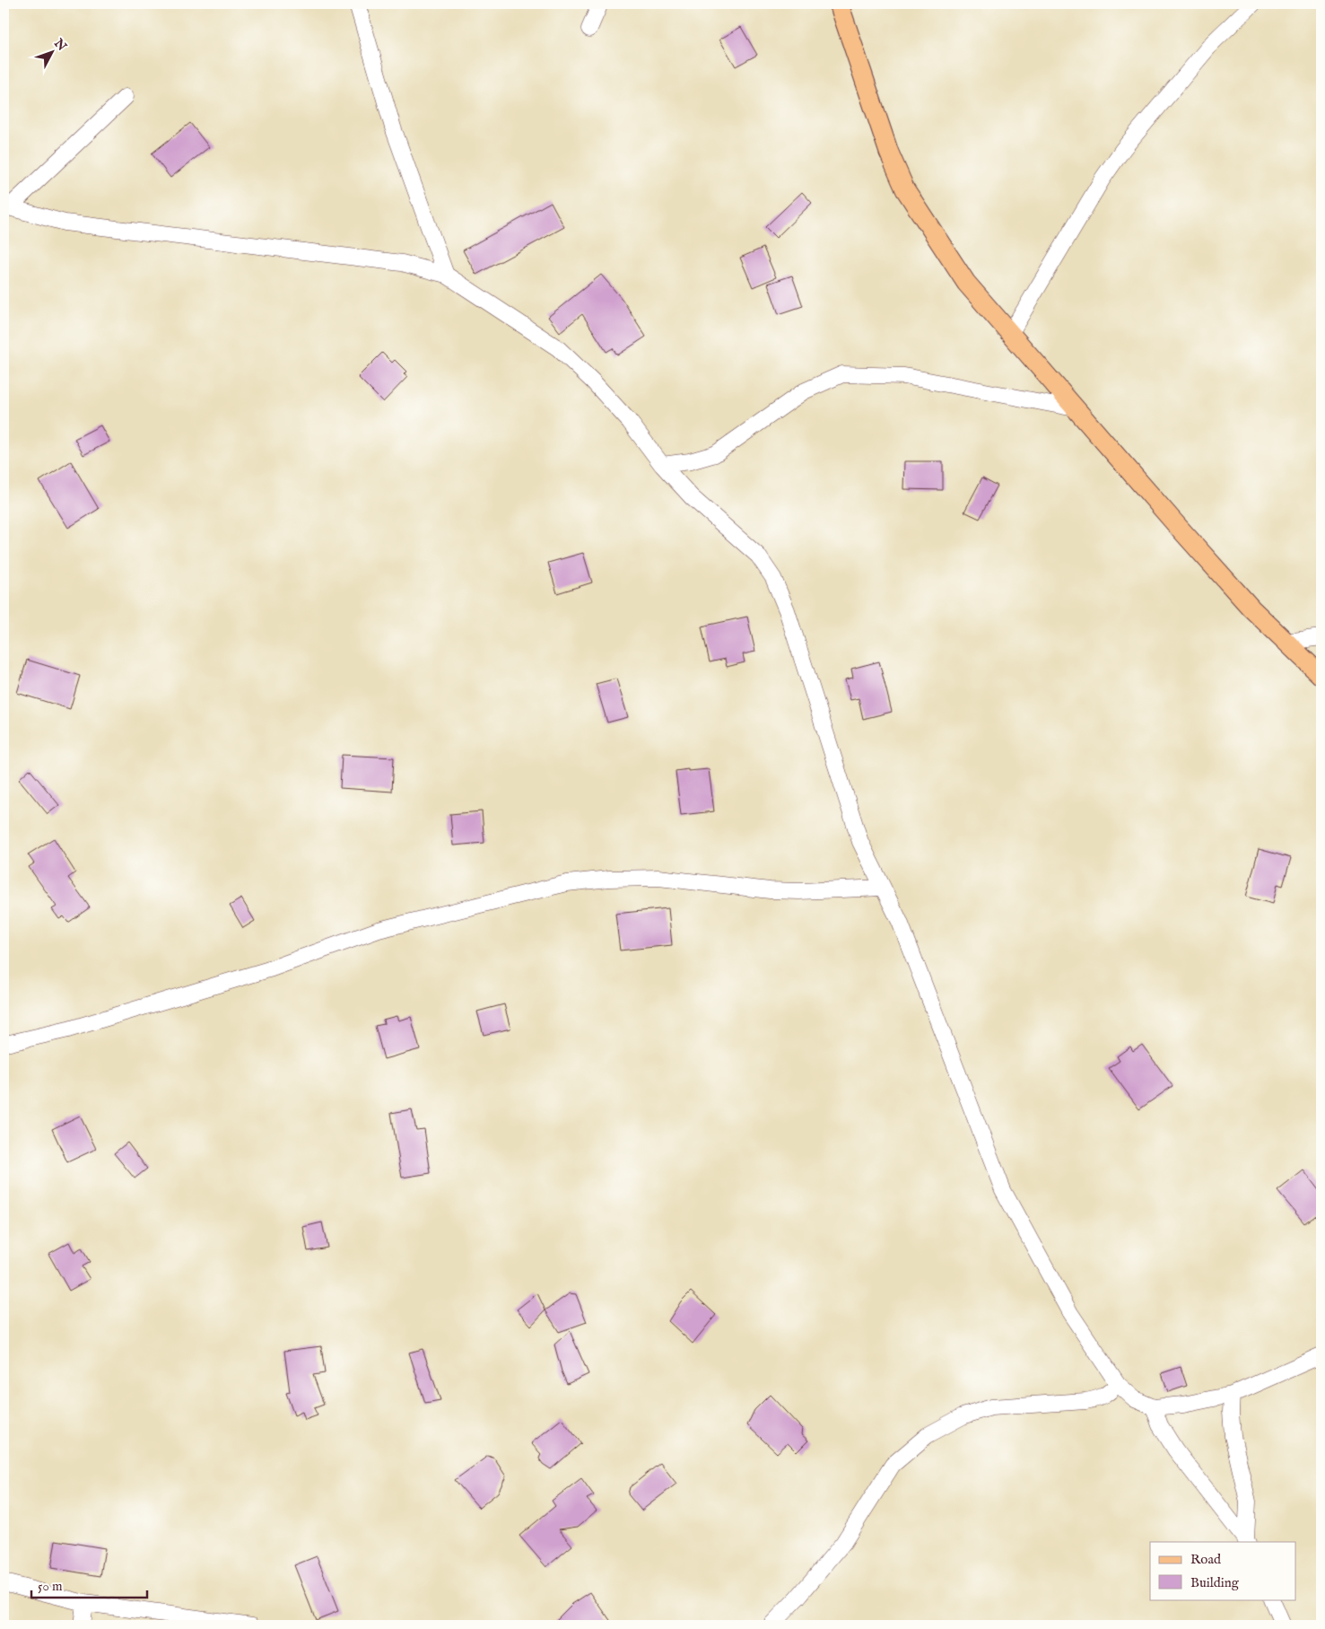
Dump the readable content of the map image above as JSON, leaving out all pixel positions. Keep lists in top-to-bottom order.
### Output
{
  "legend": ["Road", "Building"],
  "scale_bar": "50 m",
  "north": "top right"
}
